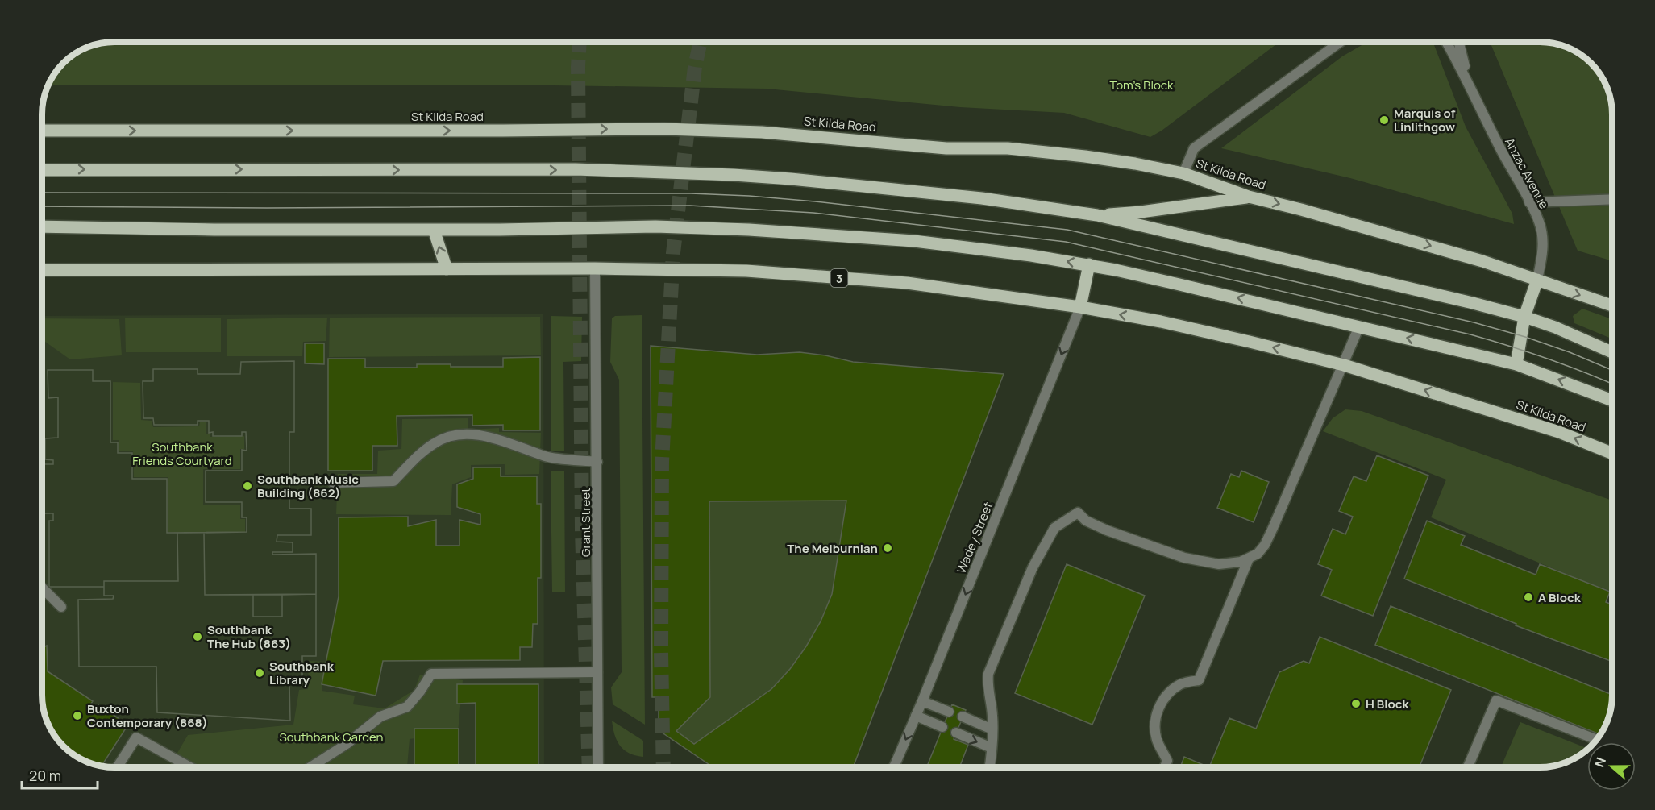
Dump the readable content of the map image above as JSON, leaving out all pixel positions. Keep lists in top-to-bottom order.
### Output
{
  "streets": {
    "main road": ["St Kilda Road", "3"],
    "street": ["Anzac Avenue", "Grant Street", "Wadey Street"]
  },
  "crossings": [
    ["St Kilda Road", "Anzac Avenue"],
    ["St Kilda Road", "Grant Street"],
    ["St Kilda Road", "Wadey Street"]
  ],
  "one_way": ["Wadey Street"],
  "parks": ["Tom's Block", "Southbank Friends Courtyard", "Southbank Garden"],
  "places": [
    "Marquis of Linlithgow",
    "Southbank Music Building (862)",
    "The Melburnian",
    "A Block",
    "Southbank The Hub (863)",
    "Southbank Library",
    "H Block",
    "Buxton Contemporary (868)"
  ],
  "scale_bar": "20 m",
  "north": "left"
}
